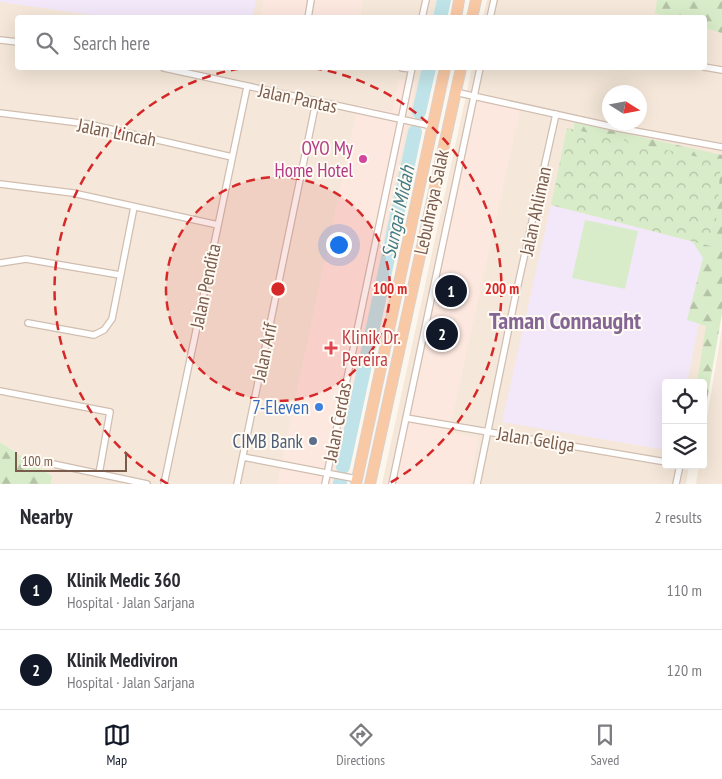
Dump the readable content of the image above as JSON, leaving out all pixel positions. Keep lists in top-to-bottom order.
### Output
{
  "streets": {
    "highway": ["Lebuhraya Salak"],
    "street": [
      "Jalan Pantas",
      "Jalan Lincah",
      "Jalan Ahliman",
      "Jalan Pendita",
      "Jalan Arif",
      "Jalan Cerdas",
      "Jalan Geliga"
    ]
  },
  "crossings": [
    ["Jalan Pantas", "Lebuhraya Salak"],
    ["Jalan Pantas", "Jalan Pendita"],
    ["Jalan Pantas", "Jalan Arif"],
    ["Jalan Pantas", "Jalan Cerdas"],
    ["Jalan Lincah", "Jalan Pendita"],
    ["Jalan Ahliman", "Jalan Geliga"]
  ],
  "districts": ["Taman Connaught"],
  "water": ["Sungai Midah"],
  "places": {
    "other": ["OYO My Home Hotel", "7-Eleven", "CIMB Bank"],
    "health": ["Klinik Dr. Pereira"]
  },
  "scale_bar": "100 m",
  "north": "right",
  "page": {
    "search": "Search here",
    "pins": ["1", "2"],
    "scale": "100 m",
    "heading": ["Nearby", "2 results"],
    "list": [
      {
        "mark": "1",
        "name": "Klinik Medic 360",
        "note": "Hospital · Jalan Sarjana",
        "value": "110 m"
      },
      {
        "mark": "2",
        "name": "Klinik Mediviron",
        "note": "Hospital · Jalan Sarjana",
        "value": "120 m"
      }
    ],
    "nav": ["Map", "Directions", "Saved"]
  },
  "rings": ["100 m", "200 m"]
}
